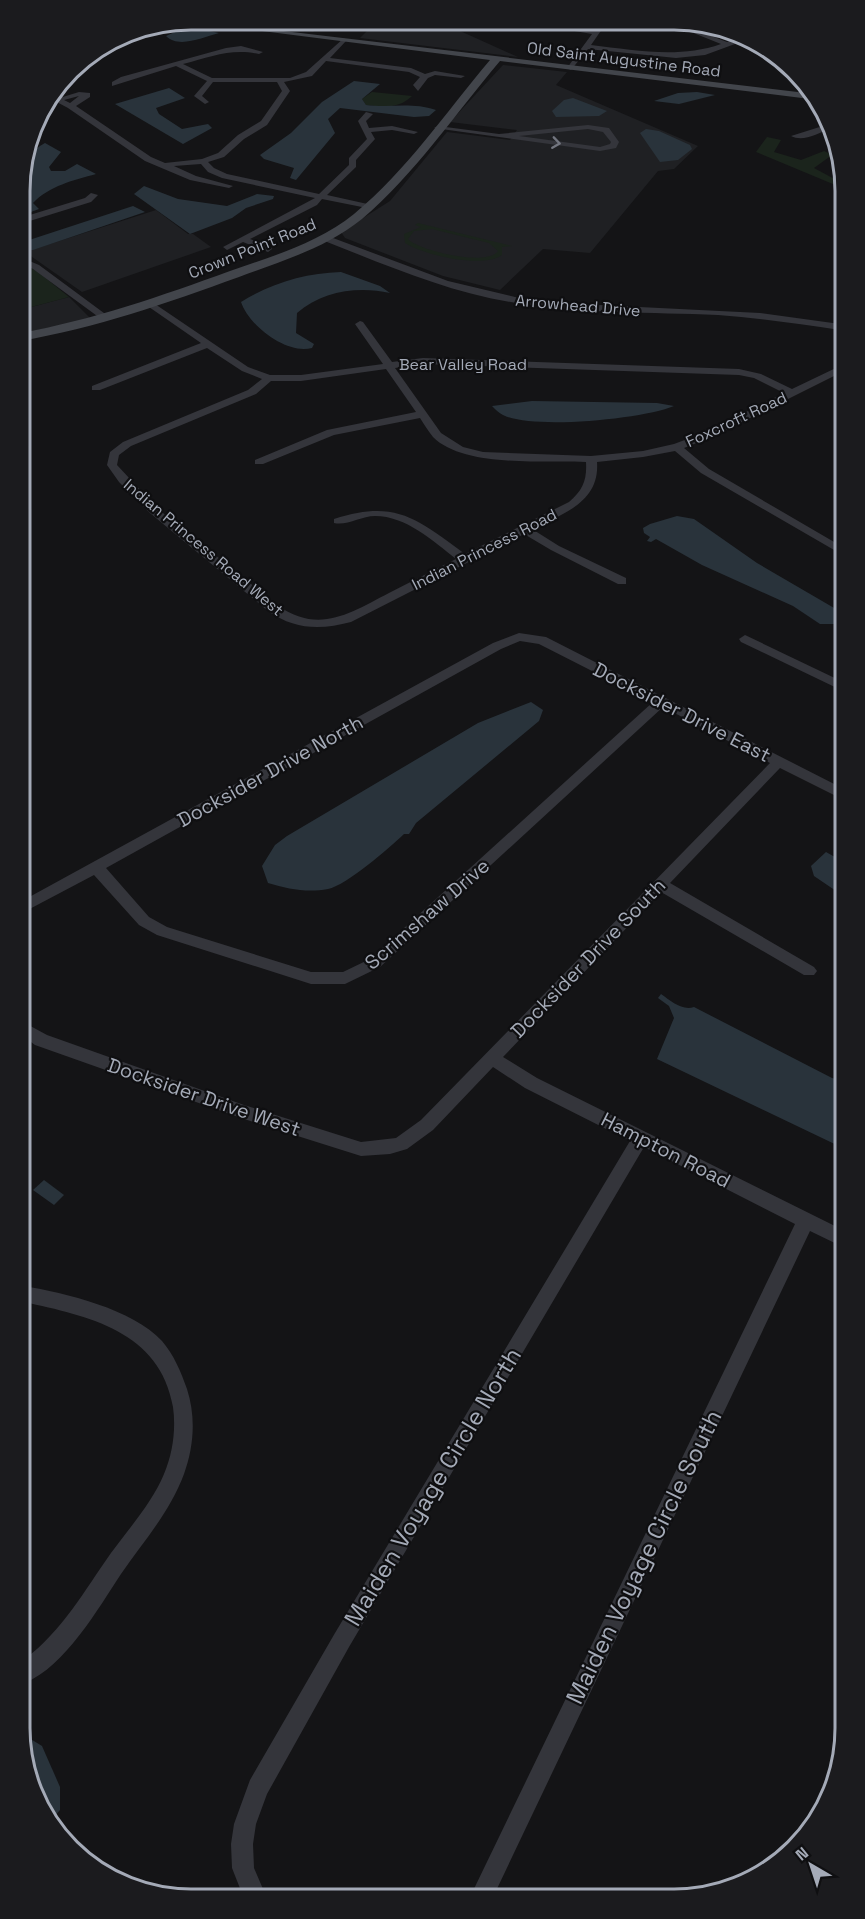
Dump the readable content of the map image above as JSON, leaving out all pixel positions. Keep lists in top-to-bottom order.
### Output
{
  "streets": {
    "street": [
      "Old Saint Augustine Road",
      "Crown Point Road",
      "Arrowhead Drive",
      "Bear Valley Road",
      "Foxcroft Road",
      "Indian Princess Road West",
      "Indian Princess Road",
      "Docksider Drive East",
      "Docksider Drive North",
      "Scrimshaw Drive",
      "Docksider Drive South",
      "Docksider Drive West",
      "Hampton Road",
      "Maiden Voyage Circle North",
      "Maiden Voyage Circle South"
    ]
  },
  "crossings": [
    ["Old Saint Augustine Road", "Crown Point Road"],
    ["Crown Point Road", "Arrowhead Drive"],
    ["Crown Point Road", "Bear Valley Road"],
    ["Bear Valley Road", "Foxcroft Road"],
    ["Bear Valley Road", "Indian Princess Road West"],
    ["Foxcroft Road", "Indian Princess Road"],
    ["Indian Princess Road West", "Indian Princess Road"],
    ["Docksider Drive East", "Docksider Drive North"],
    ["Docksider Drive East", "Scrimshaw Drive"],
    ["Docksider Drive East", "Docksider Drive South"],
    ["Docksider Drive North", "Scrimshaw Drive"],
    ["Docksider Drive South", "Docksider Drive West"],
    ["Docksider Drive South", "Hampton Road"],
    ["Hampton Road", "Maiden Voyage Circle North"],
    ["Hampton Road", "Maiden Voyage Circle South"]
  ],
  "north": "top left"
}
